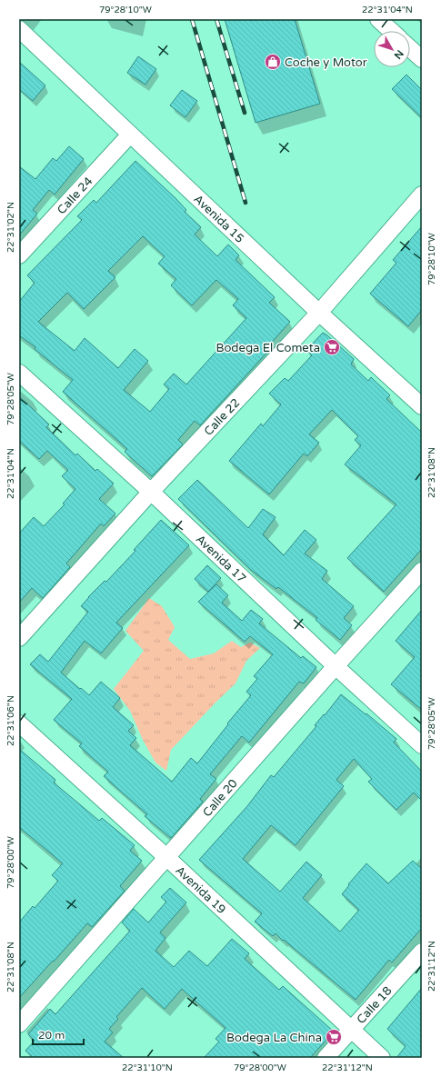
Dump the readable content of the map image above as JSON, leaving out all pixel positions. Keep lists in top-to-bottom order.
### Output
{
  "streets": {
    "street": [
      "Calle 24",
      "Avenida 15",
      "Calle 22",
      "Avenida 17",
      "Calle 20",
      "Avenida 19",
      "Calle 18"
    ]
  },
  "crossings": [
    ["Calle 24", "Avenida 15"],
    ["Avenida 15", "Calle 22"],
    ["Calle 22", "Avenida 17"],
    ["Avenida 17", "Calle 20"],
    ["Calle 20", "Avenida 19"],
    ["Avenida 19", "Calle 18"]
  ],
  "places": {
    "shop": ["Coche y Motor"],
    "supermarket": ["Bodega El Cometa", "Bodega La China"]
  },
  "scale_bar": "20 m",
  "north": "bottom right",
  "coordinates": [
    "79°28'10\"W",
    "22°31'04\"N",
    "22°31'02\"N",
    "79°28'05\"W",
    "22°31'08\"N",
    "22°31'06\"N",
    "79°28'00\"W",
    "22°31'12\"N",
    "22°31'10\"N"
  ]
}
